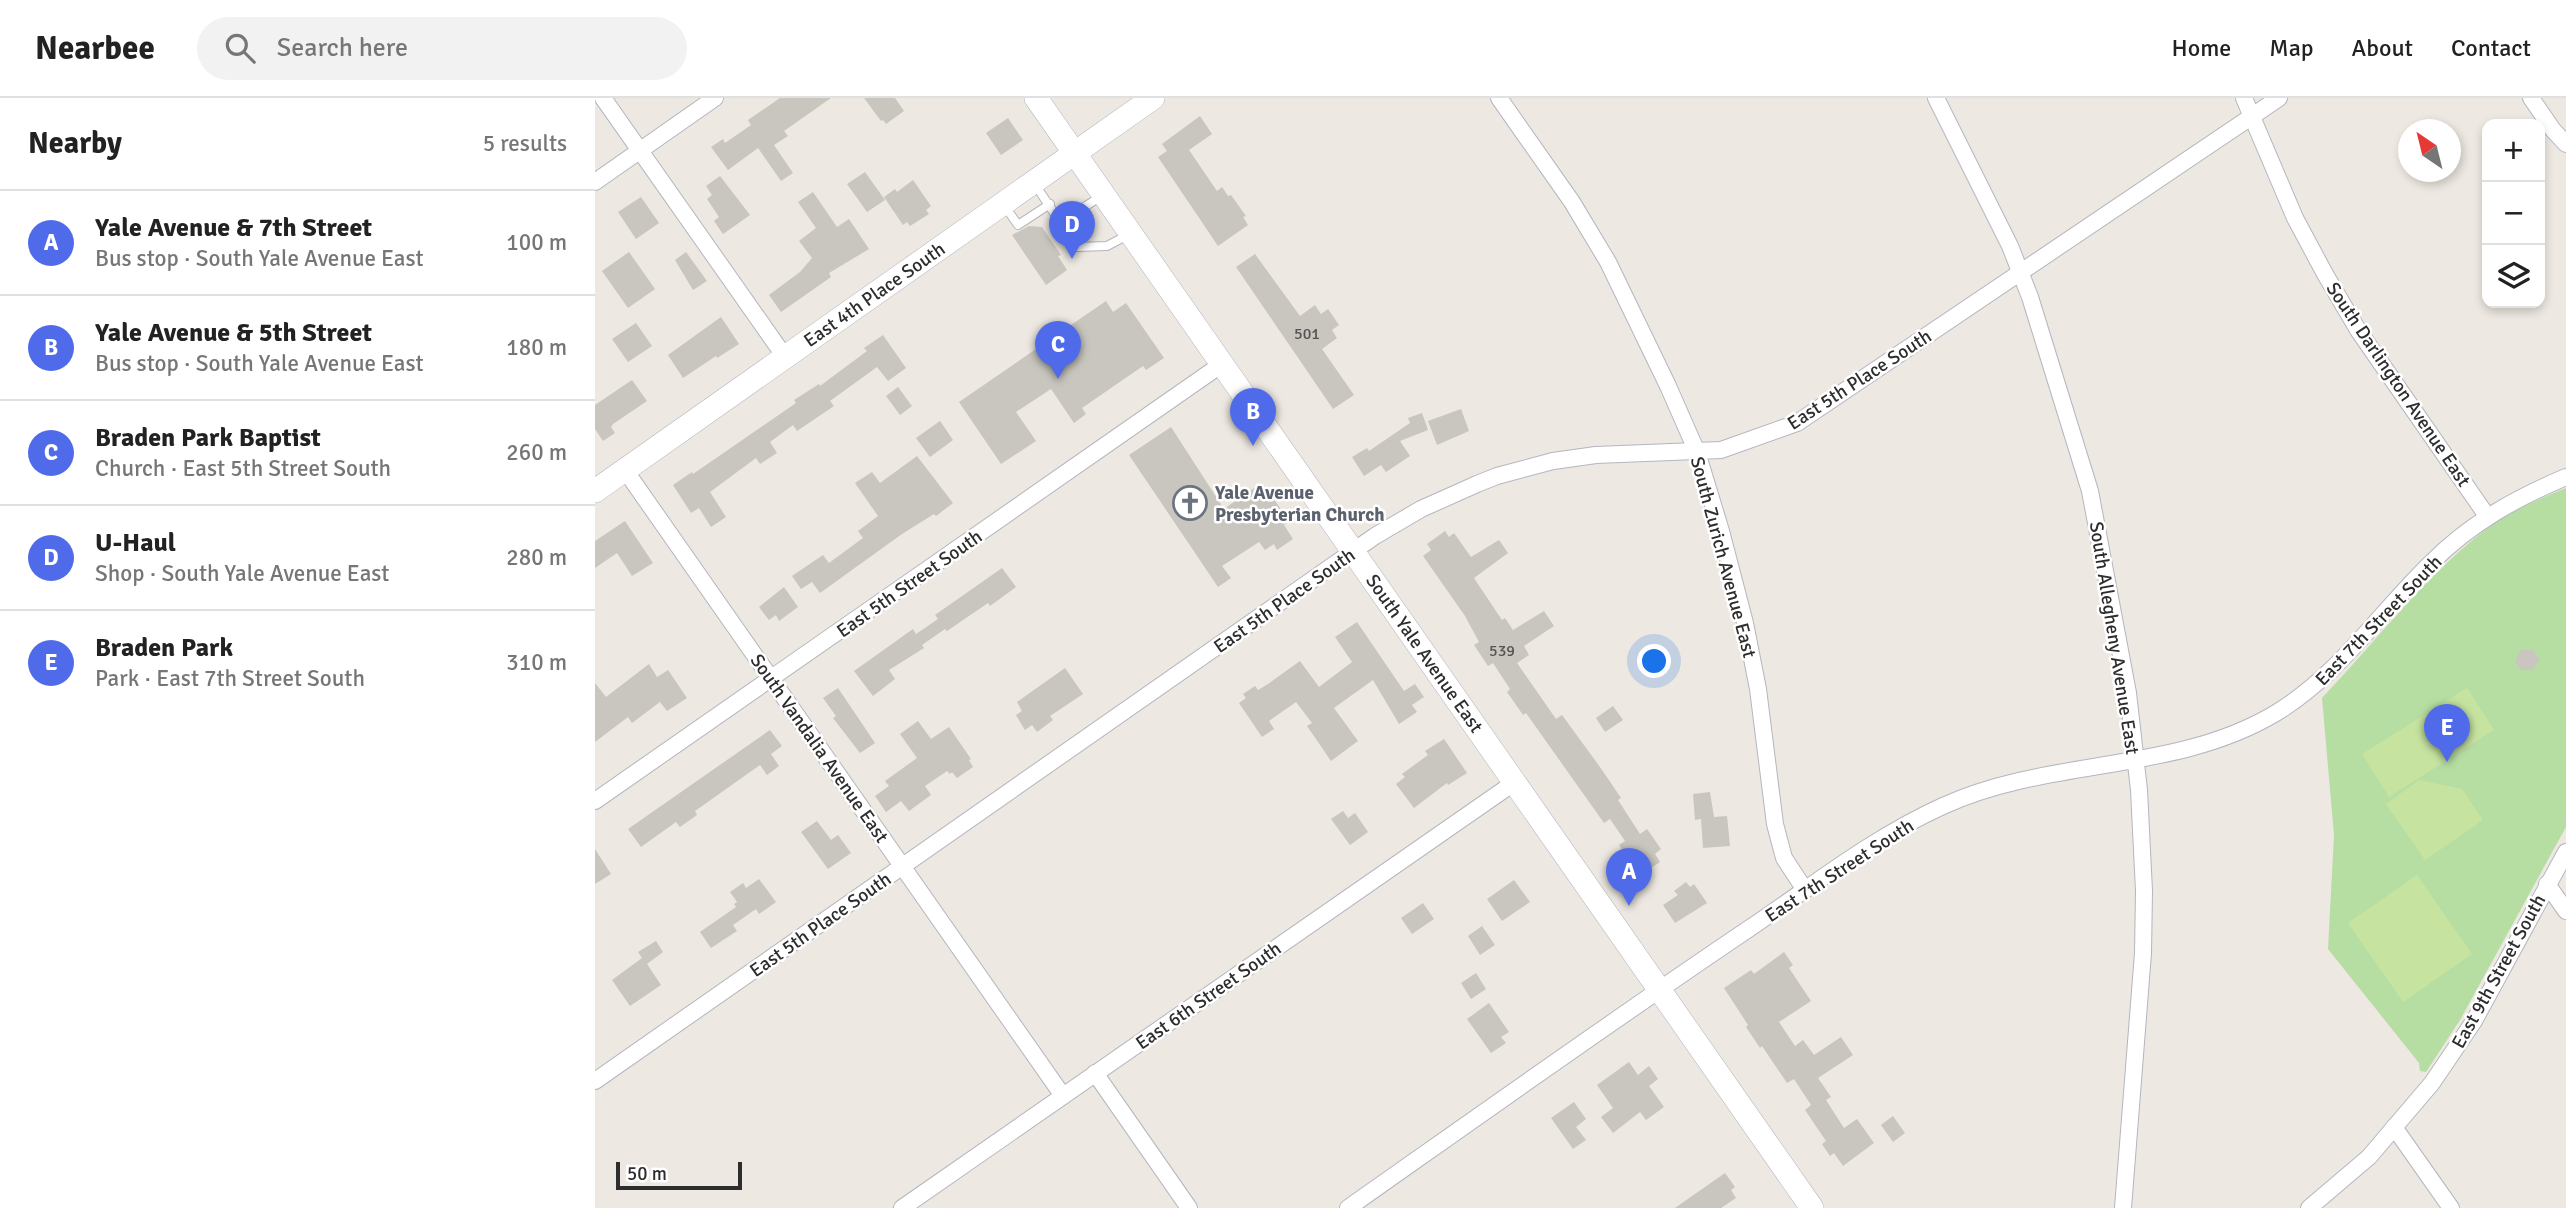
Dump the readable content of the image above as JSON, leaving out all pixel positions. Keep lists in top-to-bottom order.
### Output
{
  "streets": {
    "main road": ["East 4th Place South", "South Yale Avenue East"],
    "street": [
      "East 5th Place South",
      "South Darlington Avenue East",
      "South Zurich Avenue East",
      "East 5th Street South",
      "East 7th Street South",
      "South Allegheny Avenue East",
      "South Vandalia Avenue East",
      "East 9th Street South",
      "East 6th Street South"
    ]
  },
  "crossings": [
    ["East 4th Place South", "South Yale Avenue East"],
    ["East 4th Place South", "South Vandalia Avenue East"],
    ["East 5th Place South", "South Darlington Avenue East"],
    ["East 5th Place South", "South Zurich Avenue East"],
    ["East 5th Place South", "South Allegheny Avenue East"],
    ["East 5th Place South", "South Yale Avenue East"],
    ["East 5th Place South", "South Vandalia Avenue East"],
    ["South Darlington Avenue East", "East 7th Street South"],
    ["South Zurich Avenue East", "East 7th Street South"],
    ["East 5th Street South", "South Yale Avenue East"],
    ["East 5th Street South", "South Vandalia Avenue East"],
    ["East 7th Street South", "South Allegheny Avenue East"],
    ["East 7th Street South", "South Yale Avenue East"],
    ["South Yale Avenue East", "East 6th Street South"],
    ["South Vandalia Avenue East", "East 6th Street South"]
  ],
  "places": {
    "church": ["Yale Avenue Presbyterian Church"]
  },
  "house_numbers": ["501", "539"],
  "scale_bar": "50 m",
  "north": "top left",
  "page": {
    "header": "Nearbee",
    "search": "Search here",
    "nav": [
      "Home",
      "Map",
      "About",
      "Contact"
    ],
    "heading": ["Nearby", "5 results"],
    "map_buttons": ["+", "−"],
    "list": [
      {
        "mark": "A",
        "name": "Yale Avenue & 7th Street",
        "note": "Bus stop · South Yale Avenue East",
        "value": "100 m"
      },
      {
        "mark": "B",
        "name": "Yale Avenue & 5th Street",
        "note": "Bus stop · South Yale Avenue East",
        "value": "180 m"
      },
      {
        "mark": "C",
        "name": "Braden Park Baptist",
        "note": "Church · East 5th Street South",
        "value": "260 m"
      },
      {
        "mark": "D",
        "name": "U-Haul",
        "note": "Shop · South Yale Avenue East",
        "value": "280 m"
      },
      {
        "mark": "E",
        "name": "Braden Park",
        "note": "Park · East 7th Street South",
        "value": "310 m"
      }
    ],
    "pins": [
      "D",
      "C",
      "B",
      "E",
      "A"
    ],
    "scale": "50 m"
  }
}
